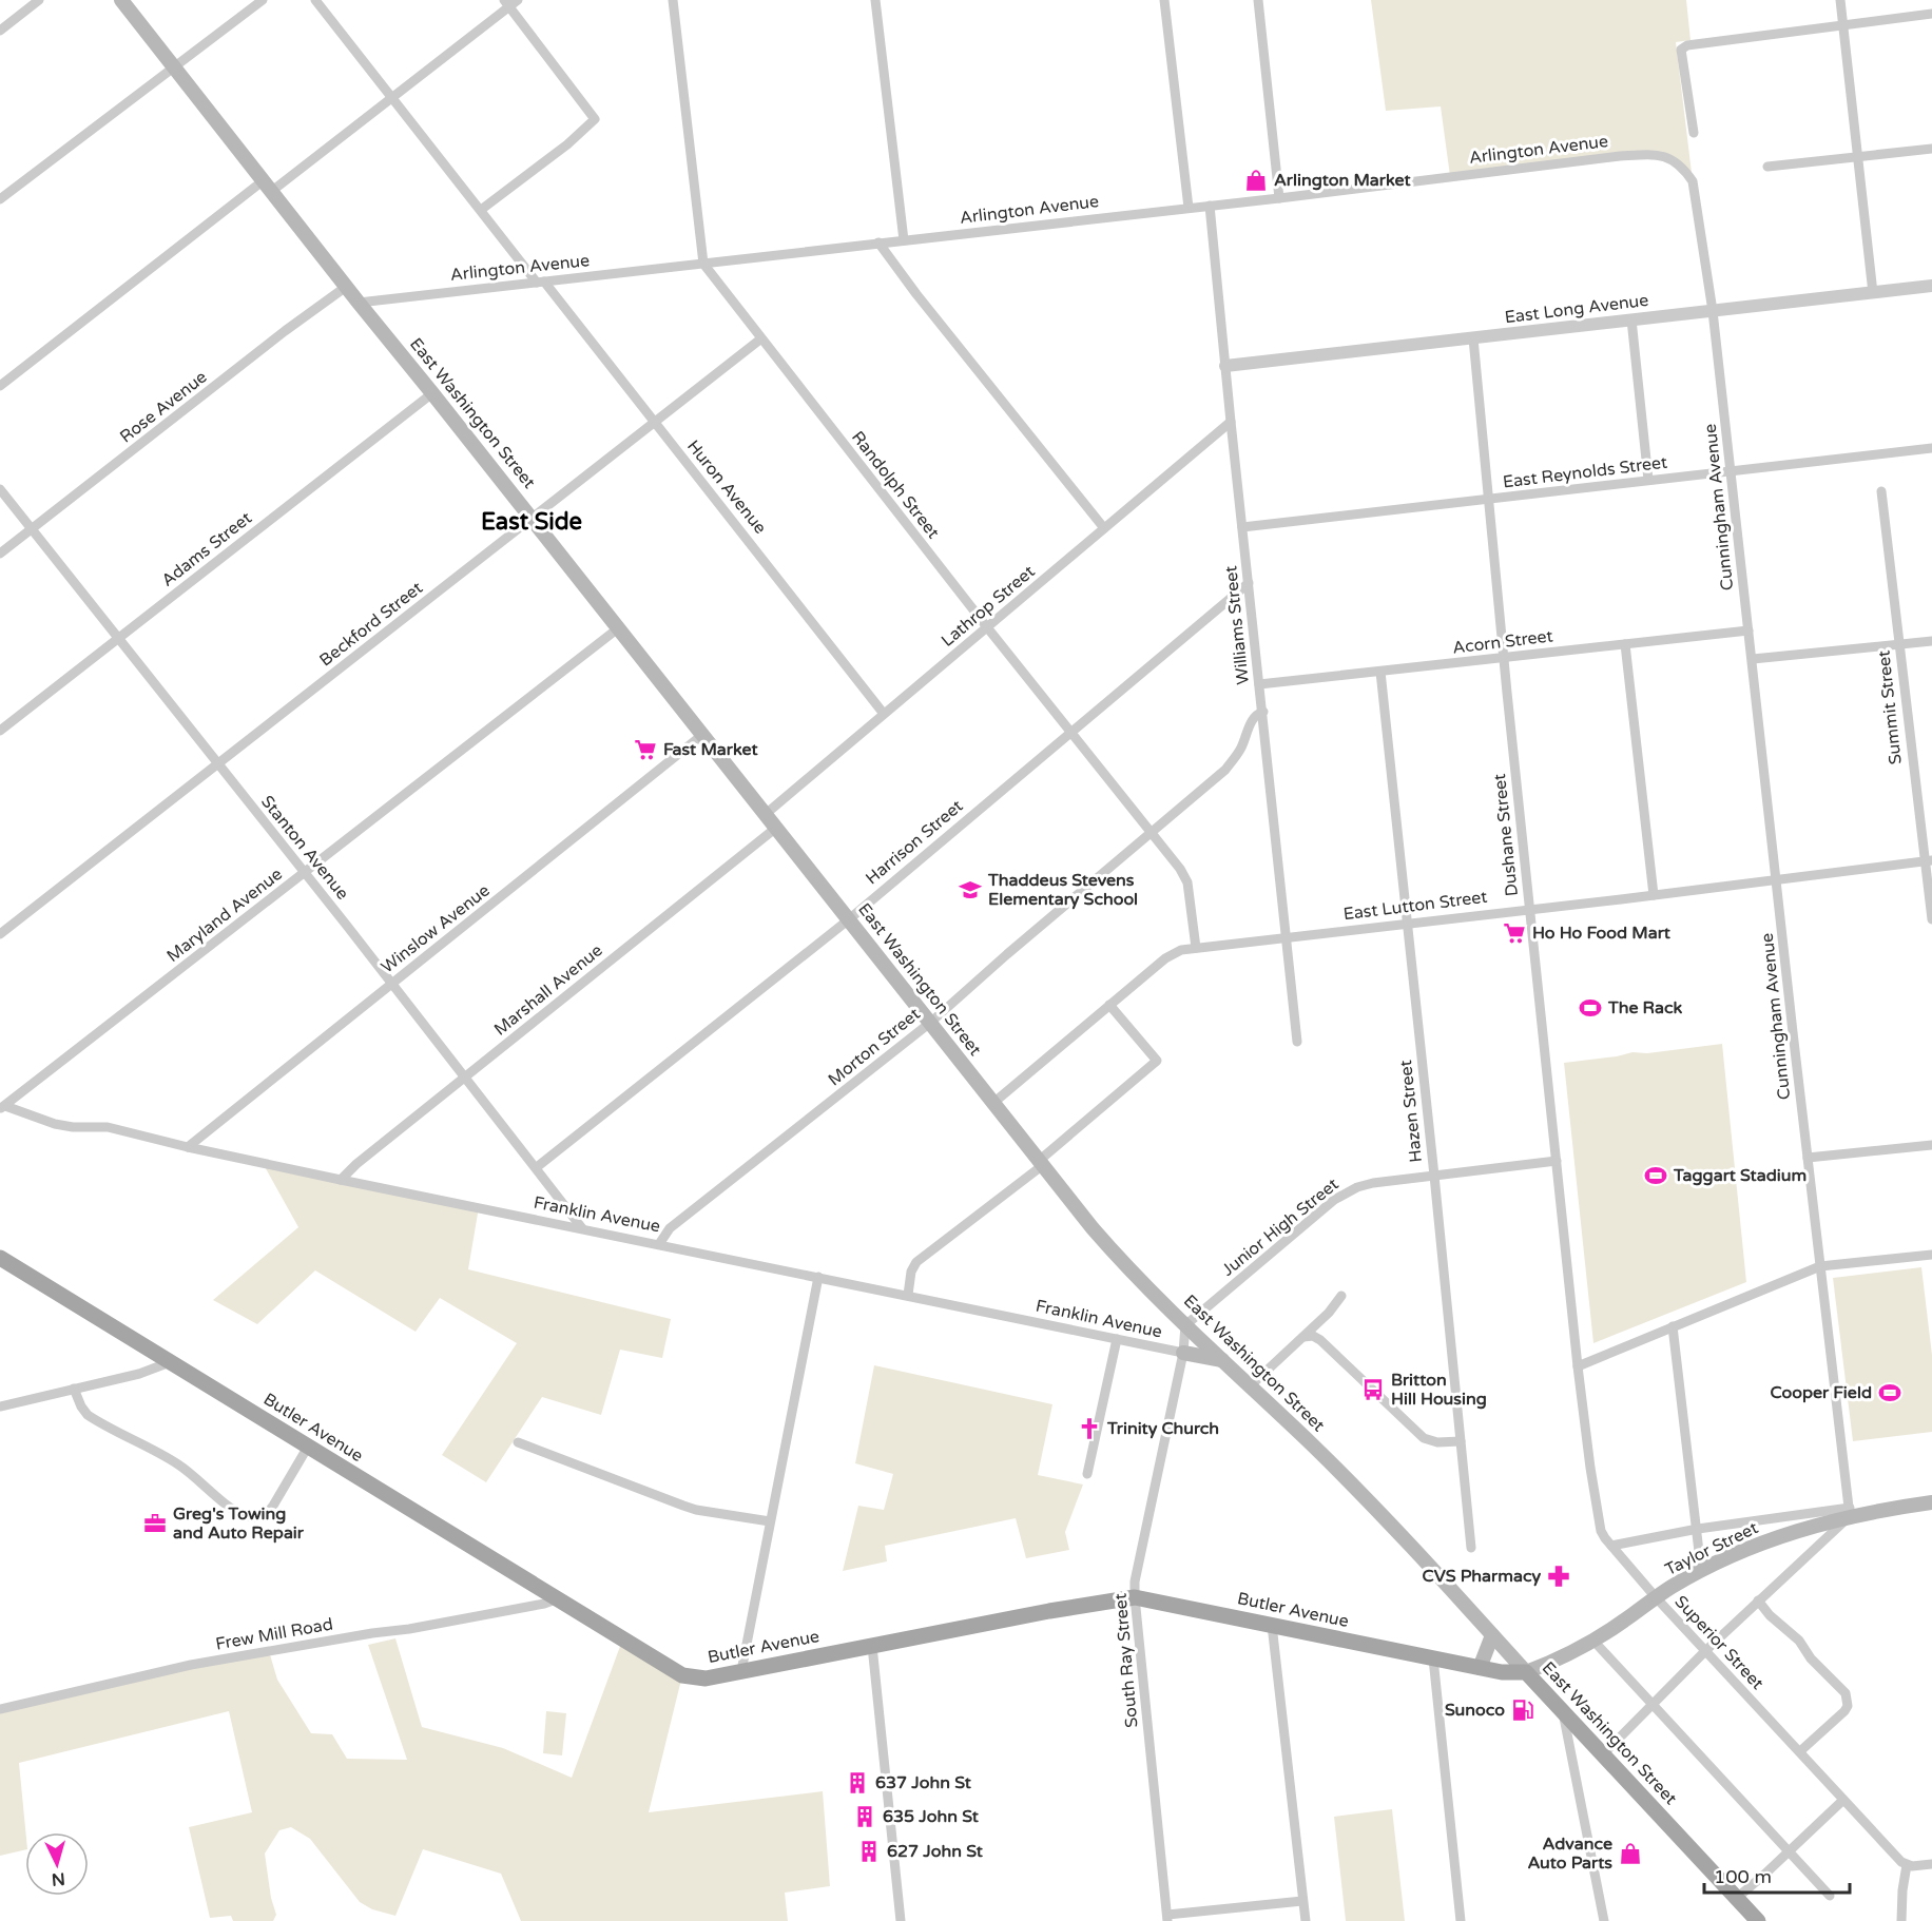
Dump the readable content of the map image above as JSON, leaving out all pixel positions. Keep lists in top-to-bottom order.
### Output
{
  "streets": {
    "main road": ["East Washington Street", "Butler Avenue", "Taylor Street"],
    "street": [
      "Arlington Avenue",
      "East Long Avenue",
      "Rose Avenue",
      "East Reynolds Street",
      "Randolph Street",
      "Huron Avenue",
      "Cunningham Avenue",
      "Adams Street",
      "Lathrop Street",
      "Beckford Street",
      "Williams Street",
      "Acorn Street",
      "Summit Street",
      "Dushane Street",
      "Harrison Street",
      "Stanton Avenue",
      "East Lutton Street",
      "Maryland Avenue",
      "Winslow Avenue",
      "Marshall Avenue",
      "Morton Street",
      "Hazen Street",
      "Franklin Avenue",
      "Junior High Street",
      "Frew Mill Road",
      "Superior Street",
      "South Ray Street"
    ]
  },
  "crossings": [
    ["Arlington Avenue", "East Washington Street"],
    ["Arlington Avenue", "Randolph Street"],
    ["Arlington Avenue", "Huron Avenue"],
    ["Arlington Avenue", "Cunningham Avenue"],
    ["Arlington Avenue", "Williams Street"],
    ["East Long Avenue", "Cunningham Avenue"],
    ["East Long Avenue", "Williams Street"],
    ["East Long Avenue", "Dushane Street"],
    ["Rose Avenue", "East Washington Street"],
    ["Rose Avenue", "Stanton Avenue"],
    ["East Washington Street", "Adams Street"],
    ["East Washington Street", "Lathrop Street"],
    ["East Washington Street", "Beckford Street"],
    ["East Washington Street", "Harrison Street"],
    ["East Washington Street", "East Lutton Street"],
    ["East Washington Street", "Maryland Avenue"],
    ["East Washington Street", "Winslow Avenue"],
    ["East Washington Street", "Marshall Avenue"],
    ["East Washington Street", "Morton Street"],
    ["East Washington Street", "Junior High Street"],
    ["East Washington Street", "Butler Avenue"],
    ["East Washington Street", "Taylor Street"],
    ["East Washington Street", "South Ray Street"],
    ["East Reynolds Street", "Cunningham Avenue"],
    ["East Reynolds Street", "Williams Street"],
    ["East Reynolds Street", "Dushane Street"],
    ["Randolph Street", "Lathrop Street"],
    ["Randolph Street", "Beckford Street"],
    ["Randolph Street", "Harrison Street"],
    ["Randolph Street", "East Lutton Street"],
    ["Randolph Street", "Morton Street"],
    ["Huron Avenue", "Lathrop Street"],
    ["Huron Avenue", "Beckford Street"],
    ["Cunningham Avenue", "Acorn Street"],
    ["Cunningham Avenue", "East Lutton Street"],
    ["Cunningham Avenue", "Taylor Street"],
    ["Adams Street", "Stanton Avenue"],
    ["Lathrop Street", "Williams Street"],
    ["Beckford Street", "Stanton Avenue"],
    ["Williams Street", "Acorn Street"],
    ["Williams Street", "Harrison Street"],
    ["Williams Street", "East Lutton Street"],
    ["Williams Street", "Morton Street"],
    ["Acorn Street", "Dushane Street"],
    ["Acorn Street", "Hazen Street"],
    ["Summit Street", "East Lutton Street"],
    ["Dushane Street", "East Lutton Street"],
    ["Dushane Street", "Junior High Street"],
    ["Dushane Street", "Superior Street"],
    ["Harrison Street", "Stanton Avenue"],
    ["Stanton Avenue", "Maryland Avenue"],
    ["Stanton Avenue", "Winslow Avenue"],
    ["Stanton Avenue", "Marshall Avenue"],
    ["Stanton Avenue", "Franklin Avenue"],
    ["East Lutton Street", "Hazen Street"],
    ["Maryland Avenue", "Franklin Avenue"],
    ["Winslow Avenue", "Franklin Avenue"],
    ["Marshall Avenue", "Franklin Avenue"],
    ["Morton Street", "Franklin Avenue"],
    ["Hazen Street", "Junior High Street"],
    ["Franklin Avenue", "South Ray Street"],
    ["Junior High Street", "South Ray Street"],
    ["Butler Avenue", "Taylor Street"],
    ["Butler Avenue", "Frew Mill Road"],
    ["Butler Avenue", "South Ray Street"],
    ["Taylor Street", "Superior Street"]
  ],
  "districts": ["East Side"],
  "places": {
    "shop": ["Arlington Market", "Advance Auto Parts"],
    "supermarket": ["Fast Market", "Ho Ho Food Mart"],
    "school or university": ["Thaddeus Stevens Elementary School"],
    "sports": ["The Rack", "Taggart Stadium", "Cooper Field"],
    "bus stop": ["Britton Hill Housing"],
    "church": ["Trinity Church"],
    "office": ["Greg's Towing and Auto Repair"],
    "pharmacy": ["CVS Pharmacy"],
    "fuel station": ["Sunoco"],
    "building": ["637 John St", "635 John St", "627 John St"]
  },
  "scale_bar": "100 m",
  "north": "bottom"
}
